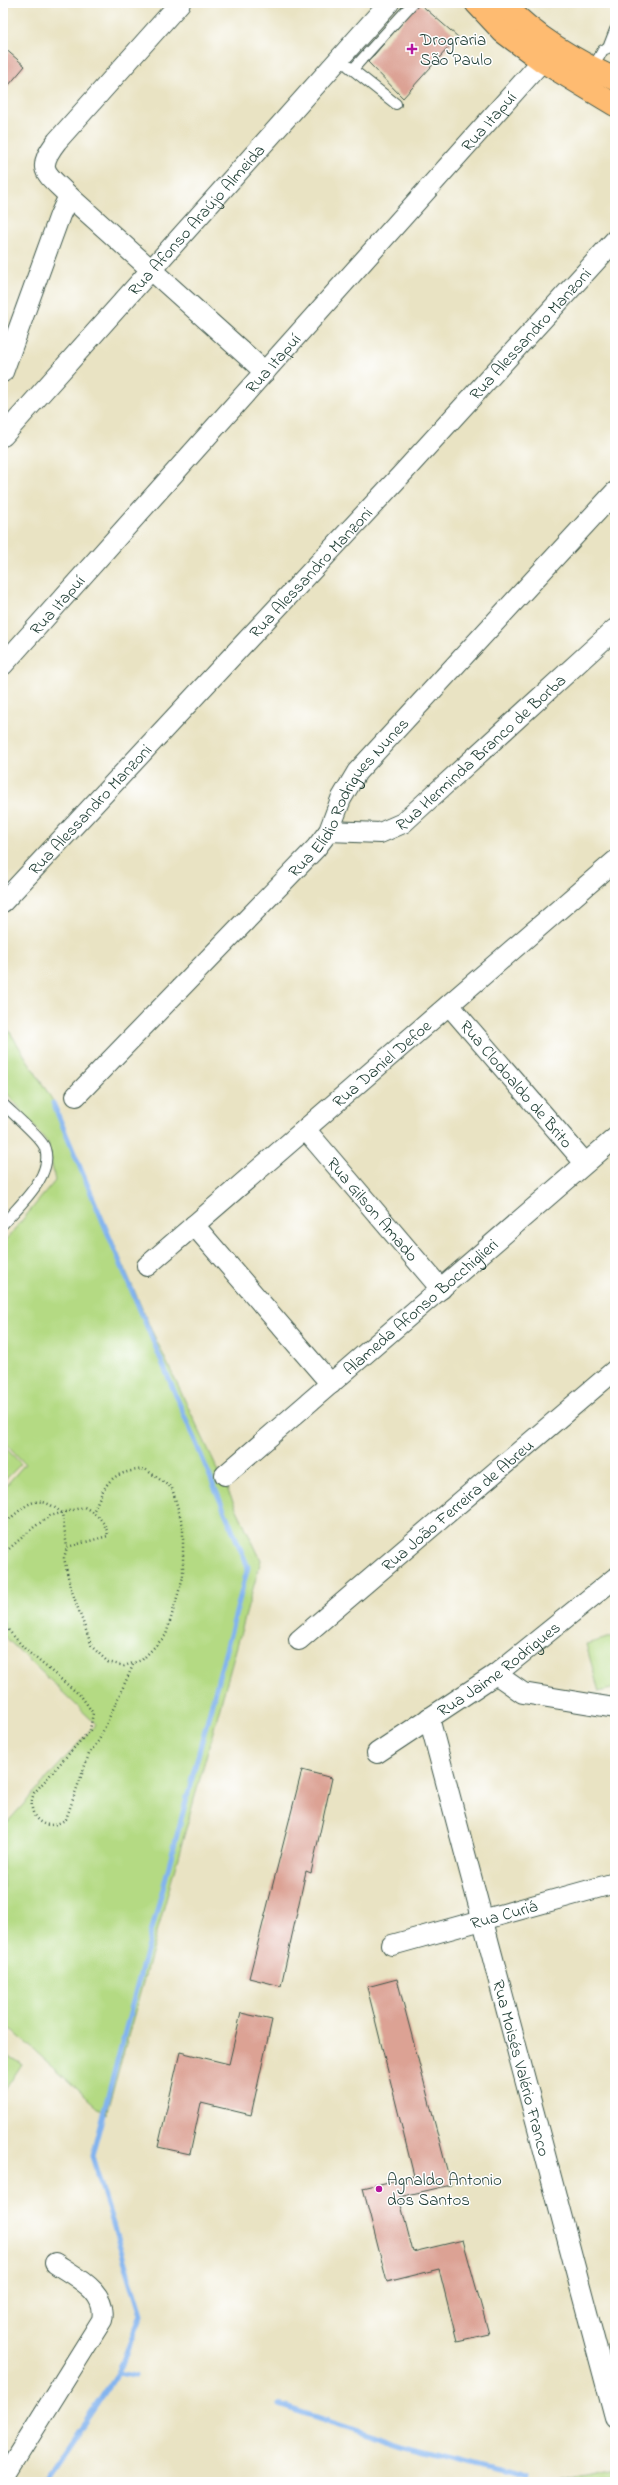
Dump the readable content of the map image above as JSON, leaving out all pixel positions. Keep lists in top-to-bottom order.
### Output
{
  "streets": {
    "street": [
      "Rua Itapuí",
      "Rua Afonso Araújo Almeida",
      "Rua Alessandro Manzoni",
      "Rua Herminda Branco de Borba",
      "Rua Elídio Rodrigues Nunes",
      "Rua Daniel Defoe",
      "Rua Clodoaldo de Brito",
      "Rua Gilson Amado",
      "Alameda Afonso Bocchiglieri",
      "Rua João Ferreira de Abreu",
      "Rua Jaime Rodrigues",
      "Rua Curiá",
      "Rua Moisés Valério Franco"
    ]
  },
  "crossings": [
    ["Rua Herminda Branco de Borba", "Rua Elídio Rodrigues Nunes"],
    ["Rua Daniel Defoe", "Rua Clodoaldo de Brito"],
    ["Rua Daniel Defoe", "Rua Gilson Amado"],
    ["Rua Clodoaldo de Brito", "Alameda Afonso Bocchiglieri"],
    ["Rua Gilson Amado", "Alameda Afonso Bocchiglieri"],
    ["Rua Jaime Rodrigues", "Rua Moisés Valério Franco"],
    ["Rua Curiá", "Rua Moisés Valério Franco"]
  ],
  "places": {
    "health": ["Drograria São Paulo"],
    "other": ["Agnaldo Antonio dos Santos"]
  }
}
